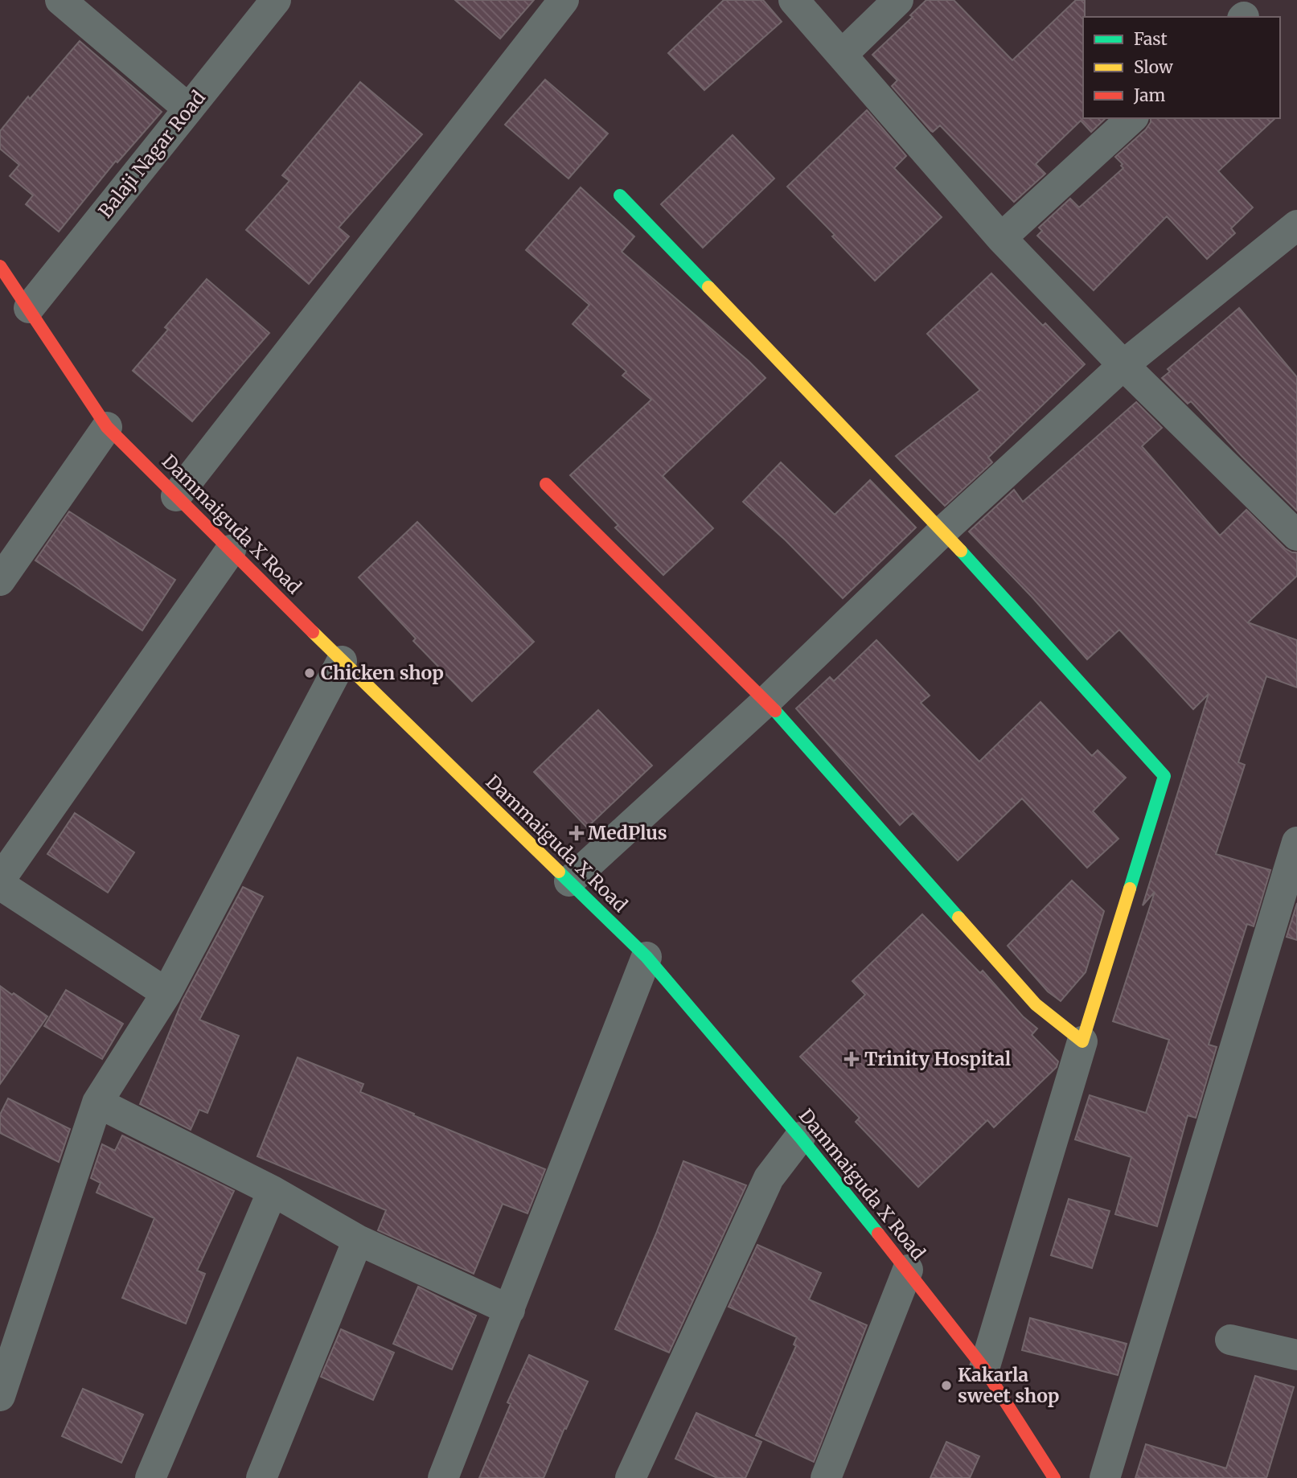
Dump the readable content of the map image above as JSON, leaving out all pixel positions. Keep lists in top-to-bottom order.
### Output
{
  "streets": {
    "street": ["Balaji Nagar Road", "Dammaiguda X Road"]
  },
  "crossings": [
    ["Balaji Nagar Road", "Dammaiguda X Road"]
  ],
  "places": {
    "other": ["Chicken shop", "Kakarla sweet shop"],
    "health": ["MedPlus", "Trinity Hospital"]
  },
  "legend": ["Fast", "Slow", "Jam"]
}
